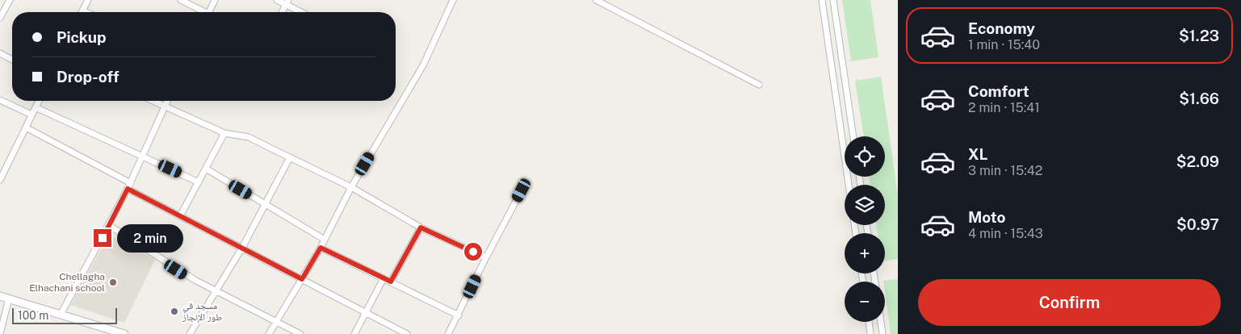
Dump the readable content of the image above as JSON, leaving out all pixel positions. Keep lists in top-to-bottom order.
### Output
{
  "places": ["Chellagha Elhachani school", "مسجد في طور الإنجاز"],
  "scale_bar": "100 m",
  "page": {
    "list": [
      {
        "name": "Economy",
        "note": "1 min · 15:40",
        "value": "$1.23"
      },
      {
        "name": "Comfort",
        "note": "2 min · 15:41",
        "value": "$1.66"
      },
      {
        "name": "XL",
        "note": "3 min · 15:42",
        "value": "$2.09"
      },
      {
        "name": "Moto",
        "note": "4 min · 15:43",
        "value": "$0.97"
      }
    ],
    "banner": ["Pickup", "Drop-off"],
    "map_buttons": ["+", "−"],
    "bubble": "2 min",
    "buttons": "Confirm",
    "scale": "100 m"
  }
}
